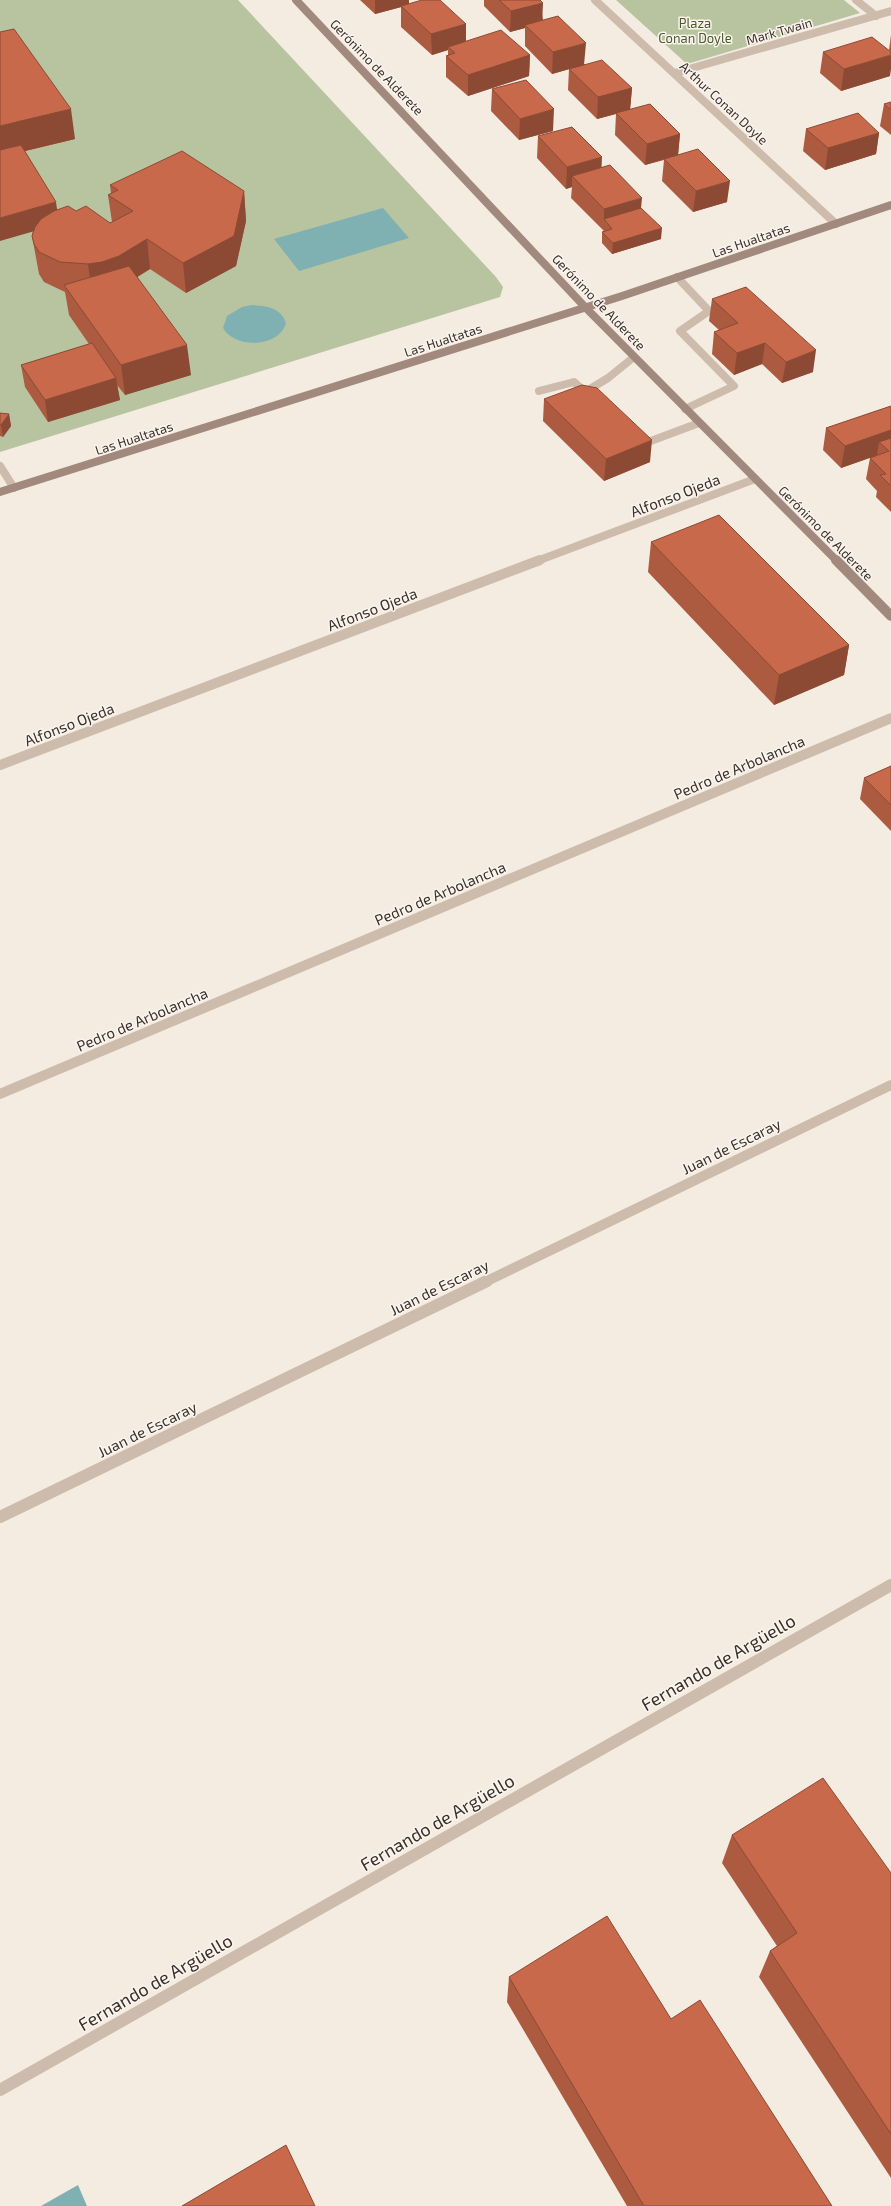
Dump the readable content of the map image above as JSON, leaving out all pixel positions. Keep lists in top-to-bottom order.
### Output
{
  "streets": {
    "main road": ["Gerónimo de Alderete", "Las Hualtatas"],
    "street": [
      "Mark Twain",
      "Arthur Conan Doyle",
      "Alfonso Ojeda",
      "Pedro de Arbolancha",
      "Juan de Escaray",
      "Fernando de Argüello"
    ]
  },
  "crossings": [
    ["Mark Twain", "Arthur Conan Doyle"],
    ["Gerónimo de Alderete", "Las Hualtatas"],
    ["Gerónimo de Alderete", "Alfonso Ojeda"],
    ["Arthur Conan Doyle", "Las Hualtatas"]
  ],
  "parks": ["Plaza Conan Doyle"]
}
